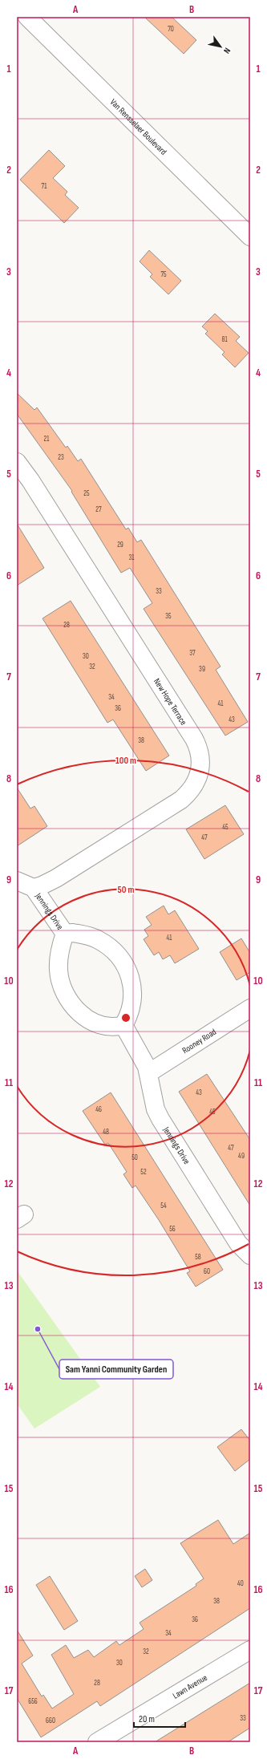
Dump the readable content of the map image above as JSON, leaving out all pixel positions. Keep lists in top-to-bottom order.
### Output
{
  "streets": {
    "street": [
      "Van Rensselaer Boulevard",
      "New Hope Terrace",
      "Jennings Drive",
      "Rooney Road",
      "Lawn Avenue"
    ]
  },
  "crossings": [
    ["New Hope Terrace", "Jennings Drive"],
    ["Jennings Drive", "Rooney Road"]
  ],
  "places": ["Sam Yanni Community Garden"],
  "house_numbers": [
    "70",
    "71",
    "75",
    "81",
    "21",
    "23",
    "25",
    "27",
    "29",
    "31",
    "33",
    "35",
    "28",
    "37",
    "30",
    "32",
    "39",
    "34",
    "41",
    "36",
    "43",
    "38",
    "45",
    "47",
    "41",
    "43",
    "46",
    "45",
    "48",
    "47",
    "49",
    "50",
    "52",
    "54",
    "56",
    "58",
    "60",
    "40",
    "38",
    "36",
    "34",
    "32",
    "30",
    "28",
    "656",
    "33",
    "660"
  ],
  "scale_bar": "20 m",
  "north": "bottom right",
  "grid": {
    "columns": ["A", "B"],
    "rows": [
      "1",
      "2",
      "3",
      "4",
      "5",
      "6",
      "7",
      "8",
      "9",
      "10",
      "11",
      "12",
      "13",
      "14",
      "15",
      "16",
      "17"
    ]
  },
  "rings": ["100 m", "50 m"]
}
